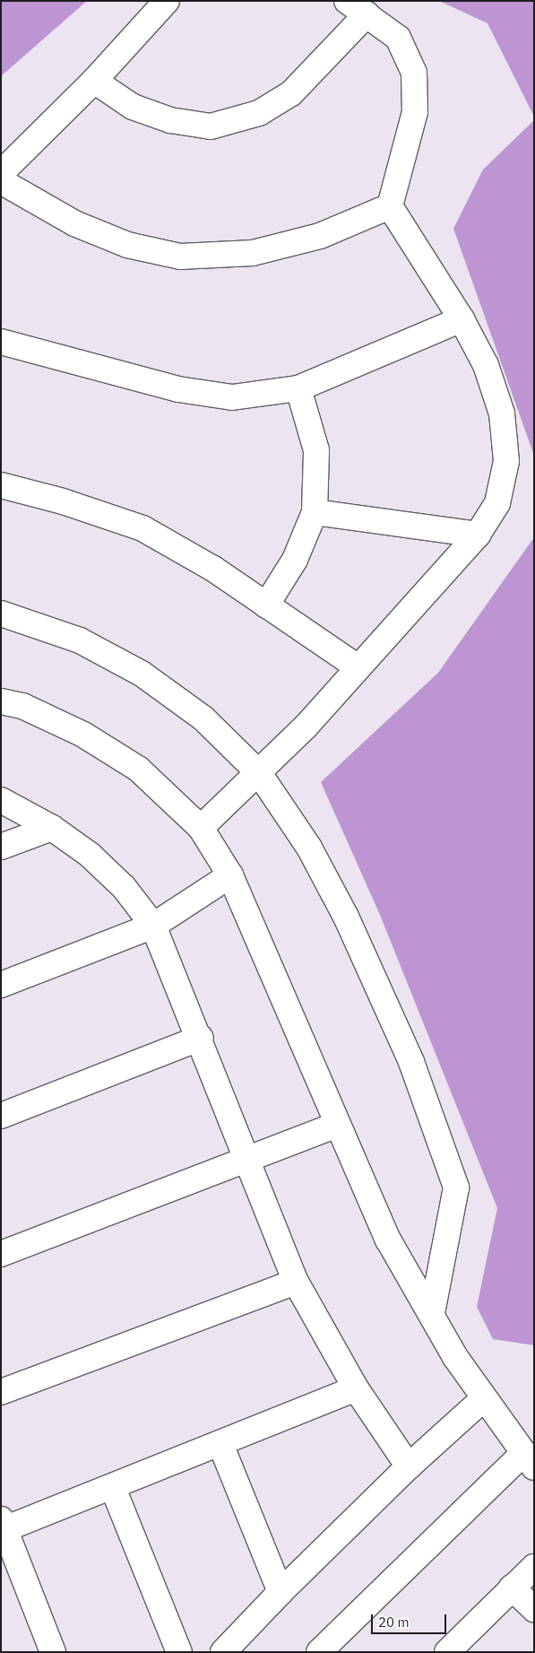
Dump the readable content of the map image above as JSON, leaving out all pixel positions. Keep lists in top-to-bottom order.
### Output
{
  "scale_bar": "20 m"
}
